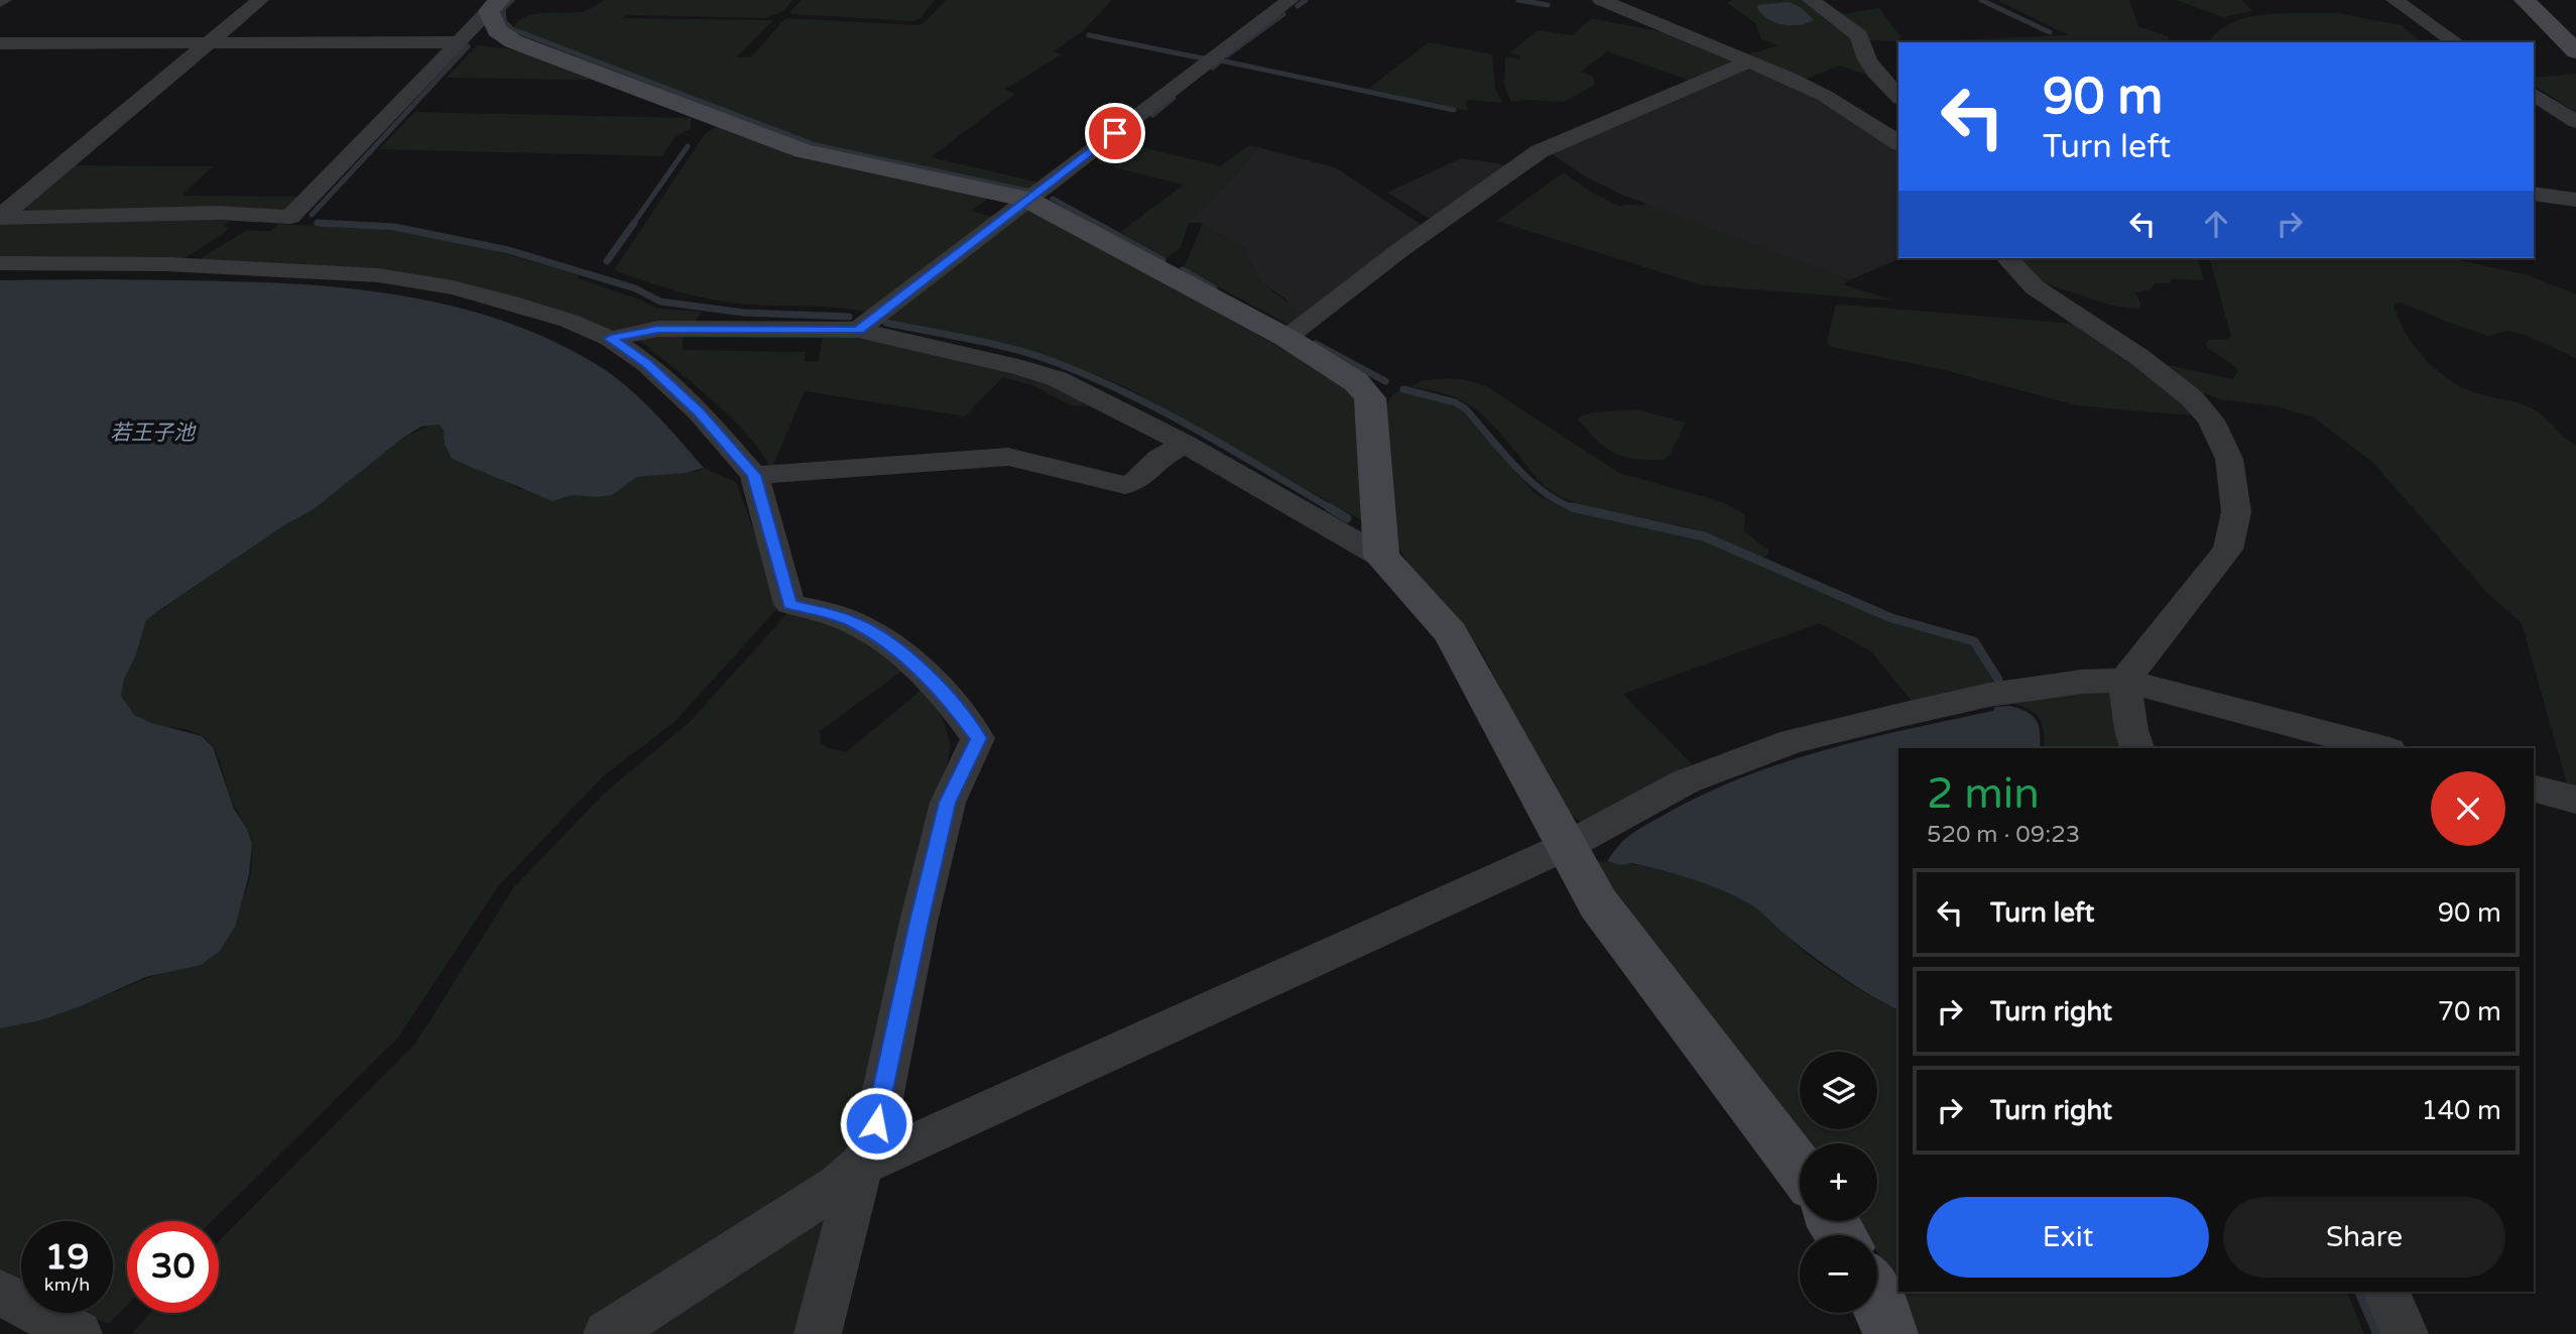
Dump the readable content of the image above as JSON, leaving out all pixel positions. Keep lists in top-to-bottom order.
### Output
{
  "water": ["若王子池"],
  "page": {
    "turn": ["90 m", "Turn left"],
    "heading": ["2 min", "520 m · 09:23"],
    "list": [
      {
        "name": "Turn left",
        "value": "90 m"
      },
      {
        "name": "Turn right",
        "value": "70 m"
      },
      {
        "name": "Turn right",
        "value": "140 m"
      }
    ],
    "map_buttons": ["+", "−"],
    "buttons": ["Exit", "Share"],
    "speed": "19 km/h",
    "limit": "30"
  }
}
